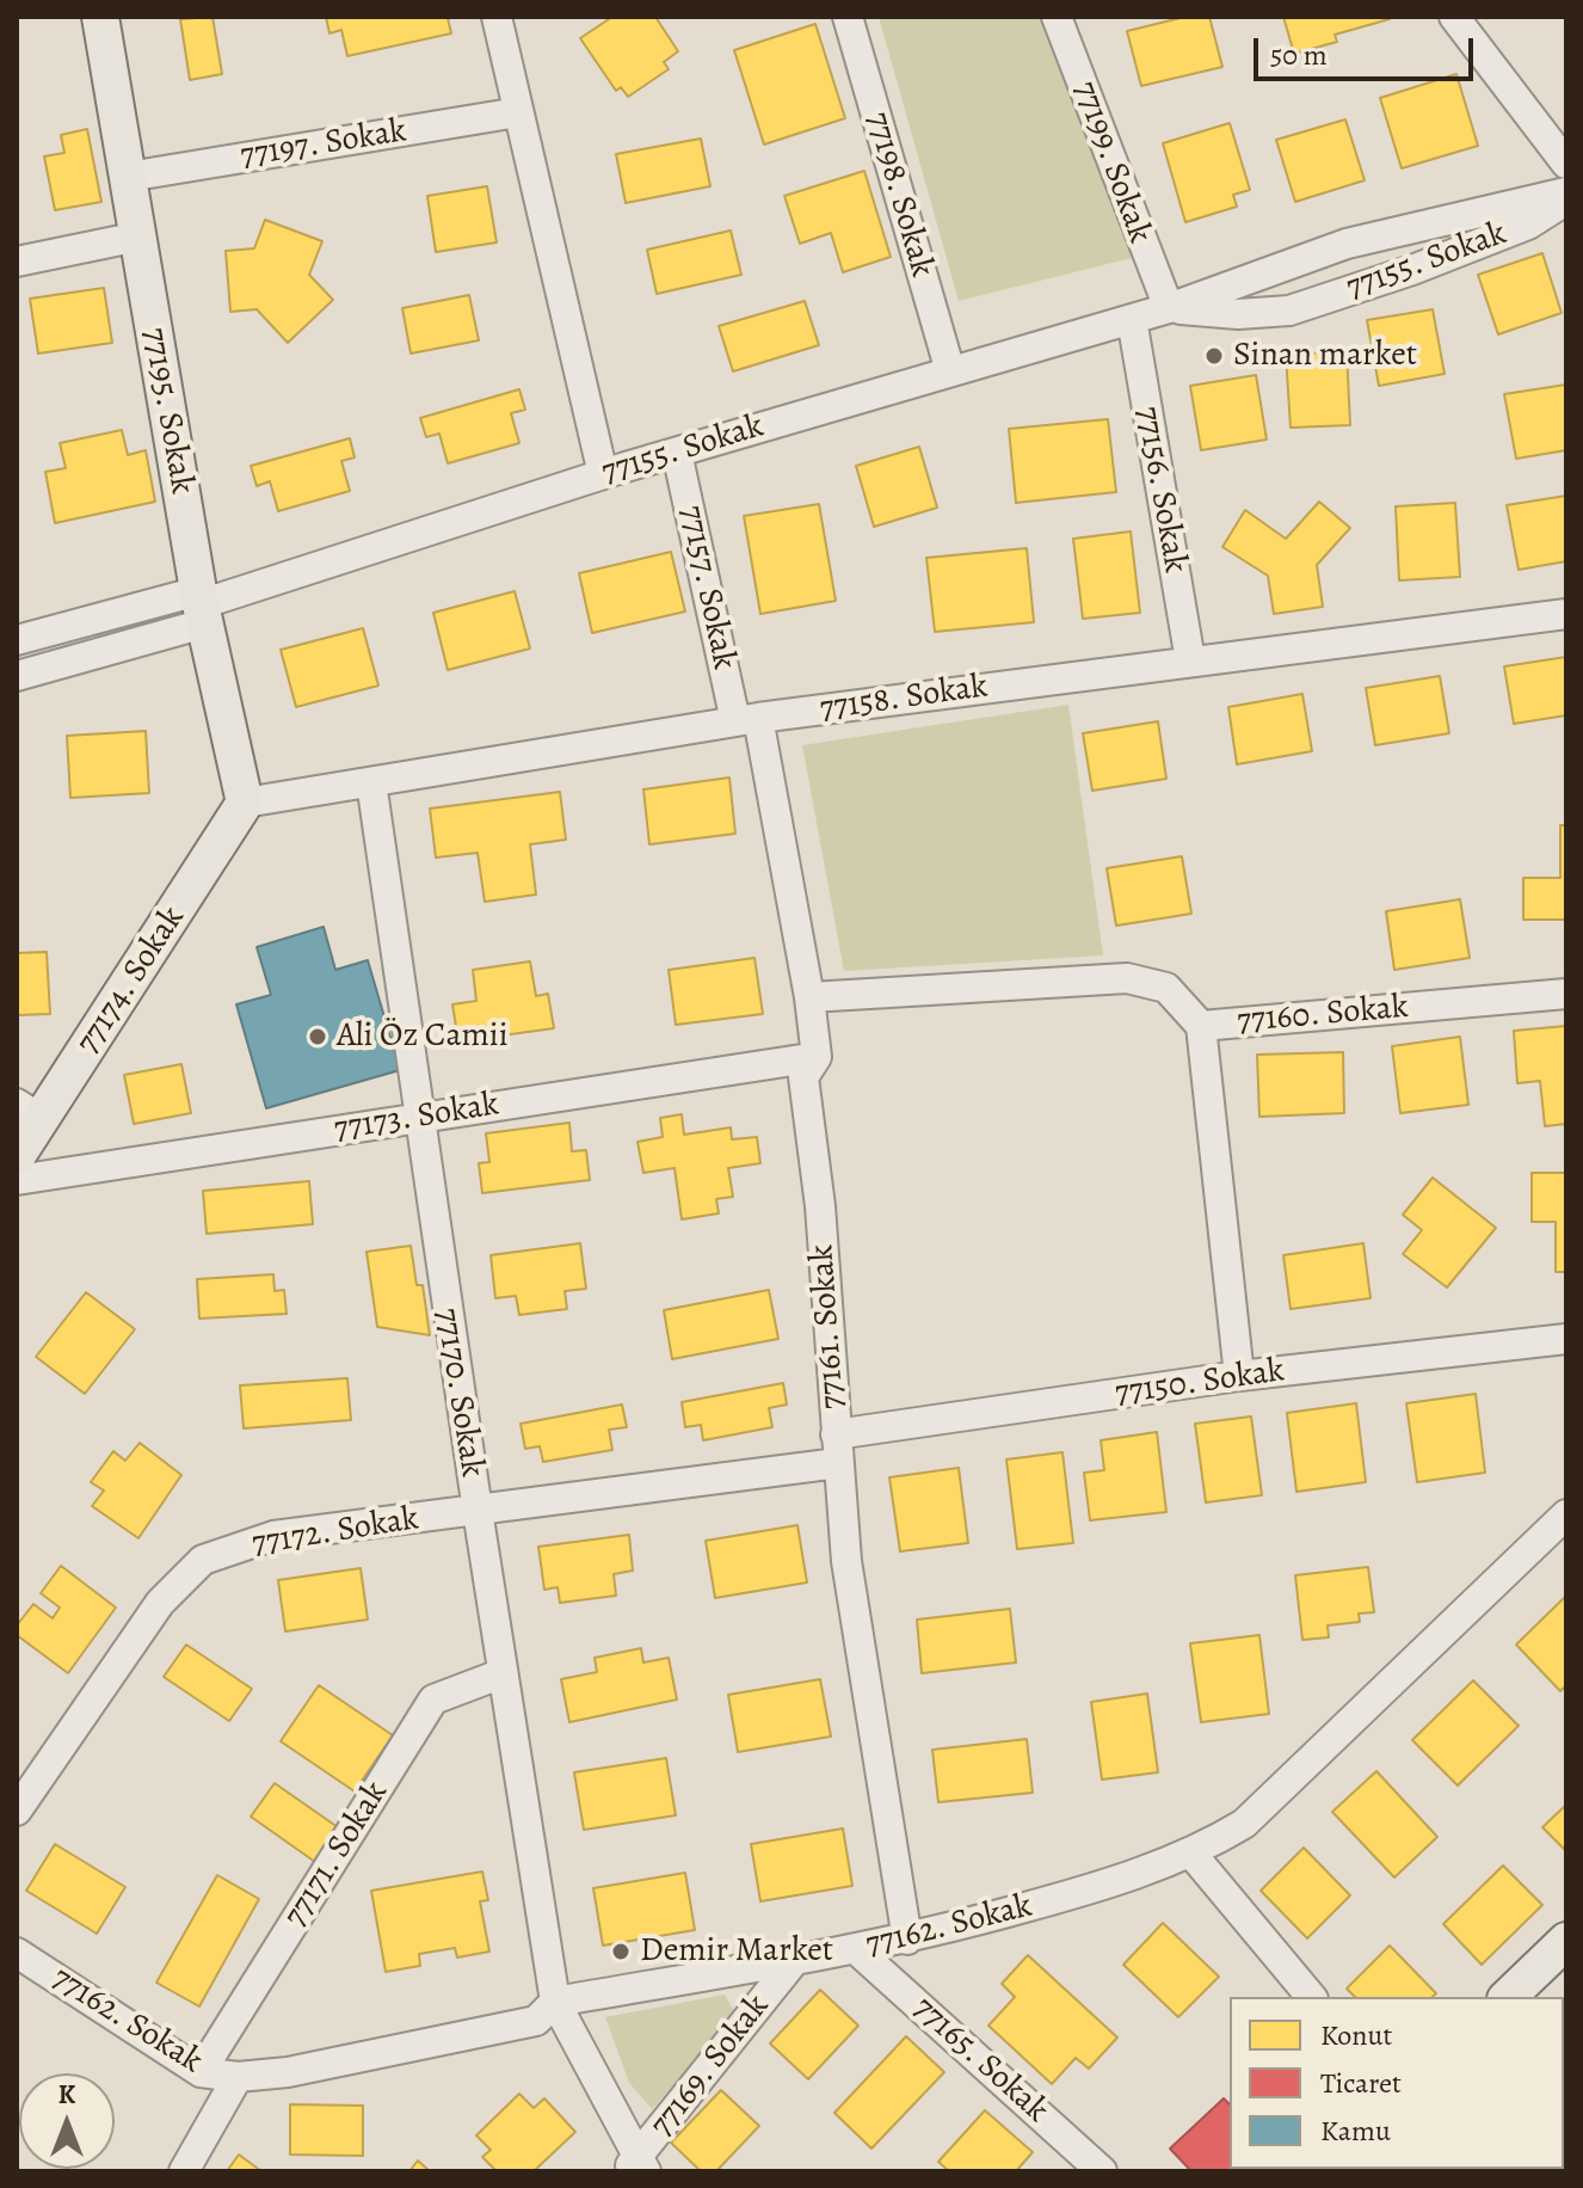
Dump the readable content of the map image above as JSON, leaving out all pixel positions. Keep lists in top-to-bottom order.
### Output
{
  "streets": {
    "main road": ["77195. Sokak", "77174. Sokak"],
    "street": [
      "77197. Sokak",
      "77199. Sokak",
      "77198. Sokak",
      "77155. Sokak",
      "77156. Sokak",
      "77157. Sokak",
      "77158. Sokak",
      "77160. Sokak",
      "77173. Sokak",
      "77161. Sokak",
      "77150. Sokak",
      "77170. Sokak",
      "77172. Sokak",
      "77171. Sokak",
      "77162. Sokak",
      "77165. Sokak",
      "77169. Sokak"
    ]
  },
  "crossings": [
    ["77197. Sokak", "77195. Sokak"],
    ["77199. Sokak", "77155. Sokak"],
    ["77198. Sokak", "77155. Sokak"],
    ["77155. Sokak", "77195. Sokak"],
    ["77155. Sokak", "77156. Sokak"],
    ["77155. Sokak", "77157. Sokak"],
    ["77195. Sokak", "77158. Sokak"],
    ["77195. Sokak", "77174. Sokak"],
    ["77156. Sokak", "77158. Sokak"],
    ["77157. Sokak", "77158. Sokak"],
    ["77157. Sokak", "77161. Sokak"],
    ["77158. Sokak", "77174. Sokak"],
    ["77158. Sokak", "77161. Sokak"],
    ["77158. Sokak", "77170. Sokak"],
    ["77160. Sokak", "77150. Sokak"],
    ["77173. Sokak", "77161. Sokak"],
    ["77173. Sokak", "77170. Sokak"],
    ["77161. Sokak", "77150. Sokak"],
    ["77161. Sokak", "77172. Sokak"],
    ["77161. Sokak", "77162. Sokak"],
    ["77150. Sokak", "77172. Sokak"],
    ["77170. Sokak", "77172. Sokak"],
    ["77170. Sokak", "77171. Sokak"],
    ["77170. Sokak", "77162. Sokak"],
    ["77171. Sokak", "77162. Sokak"],
    ["77162. Sokak", "77165. Sokak"],
    ["77162. Sokak", "77169. Sokak"]
  ],
  "places": ["Sinan market", "Ali Öz Camii", "Demir Market"],
  "legend": ["Konut", "Ticaret", "Kamu"],
  "scale_bar": "50 m",
  "north": "top"
}
